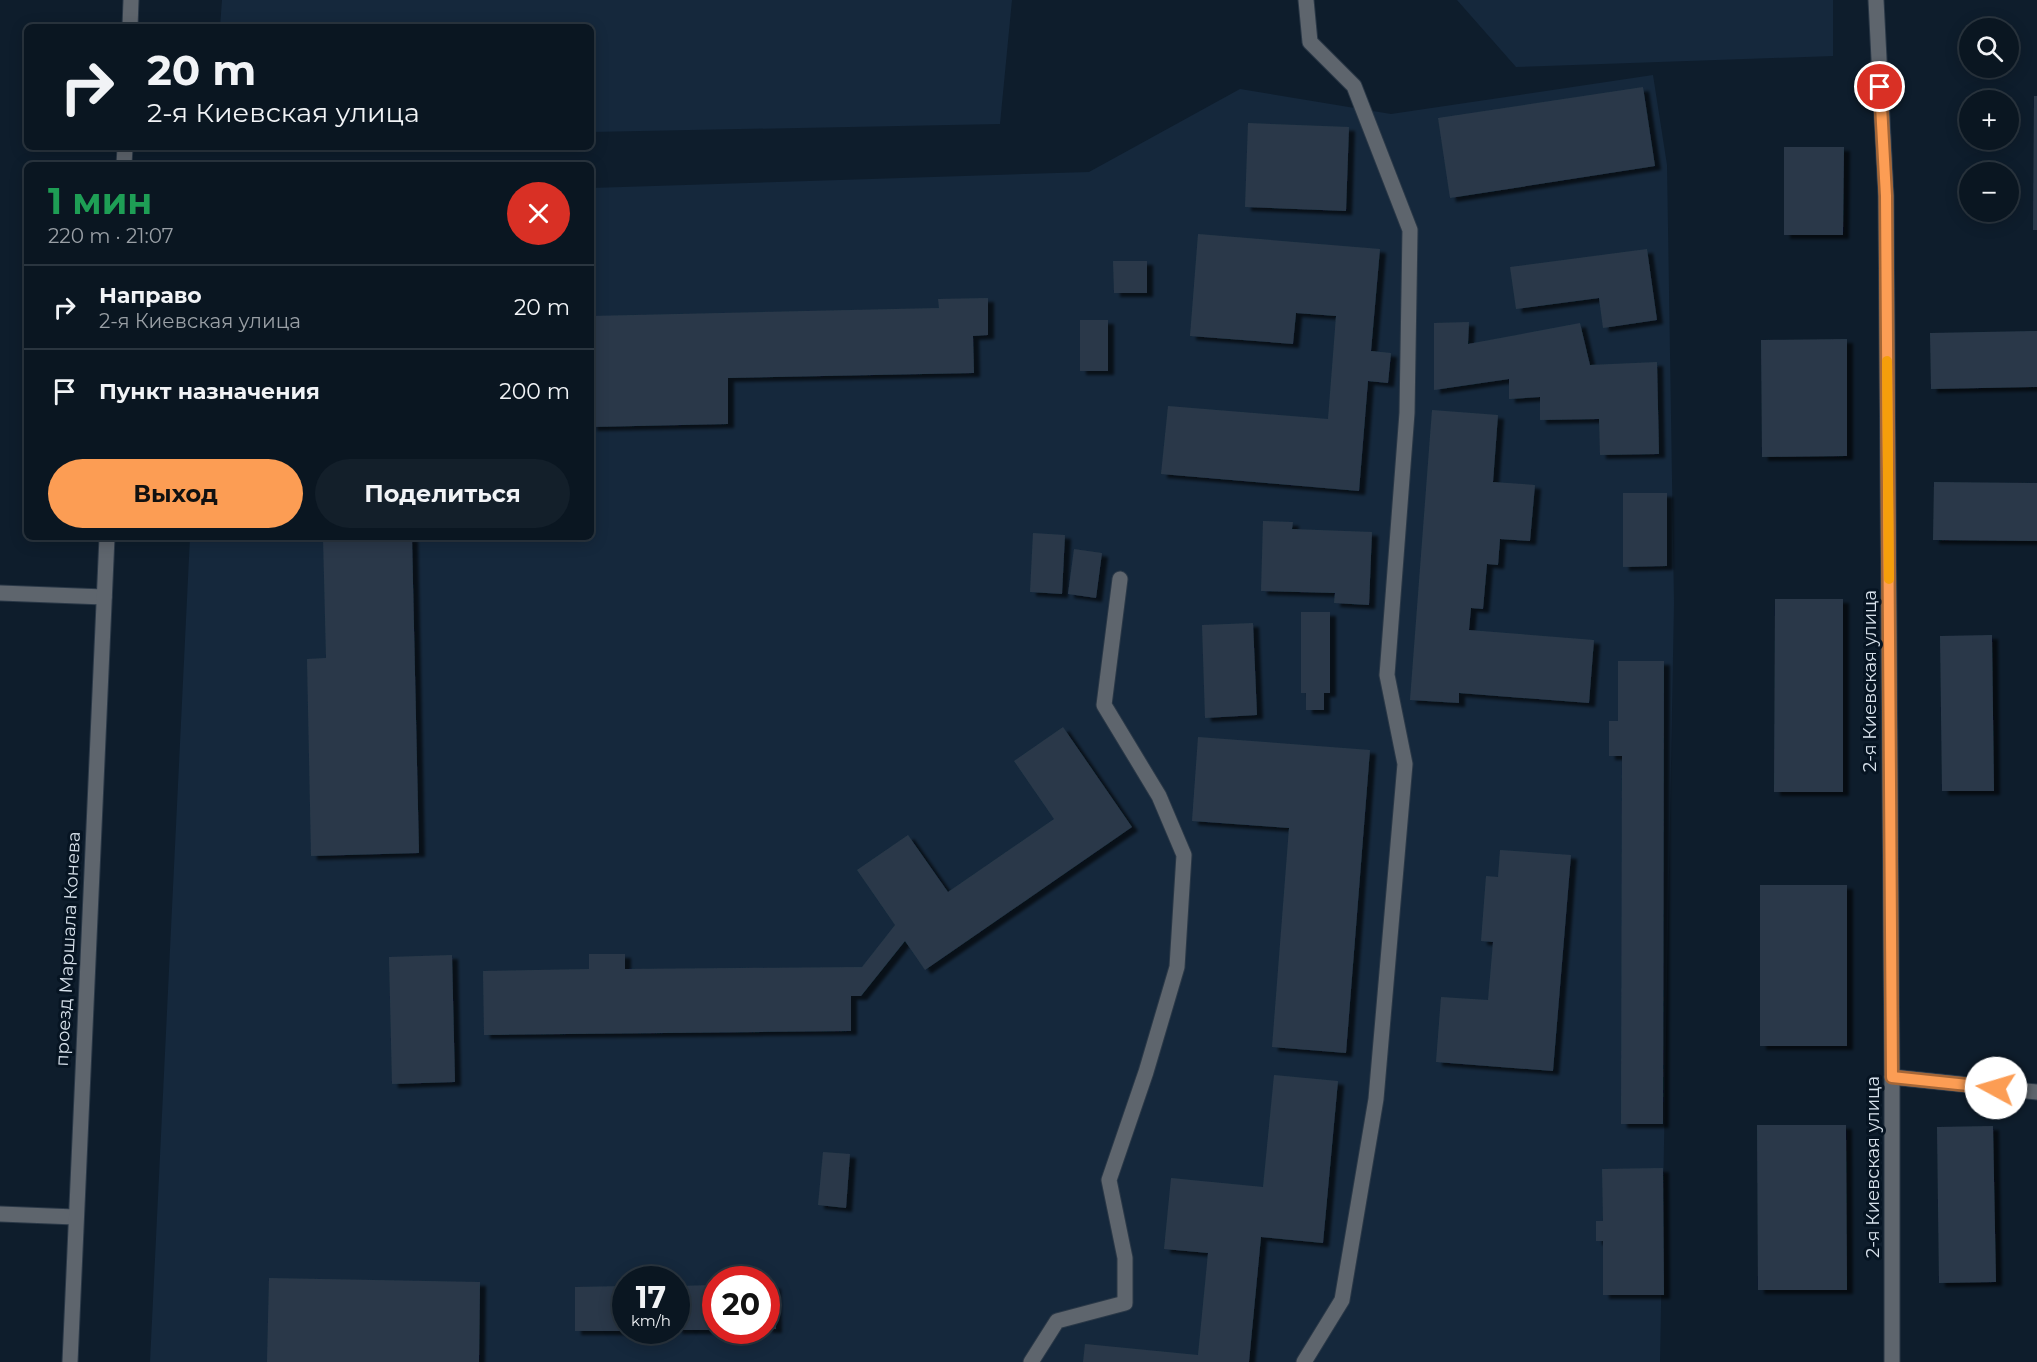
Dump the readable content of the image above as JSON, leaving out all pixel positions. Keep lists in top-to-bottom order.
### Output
{
  "streets": {
    "street": ["2-я Киевская улица", "проезд Маршала Конева"]
  },
  "page": {
    "map_buttons": ["+", "−"],
    "turn": ["20 m", "2-я Киевская улица"],
    "heading": ["1 мин", "220 m · 21:07"],
    "list": [
      {
        "name": "Направо",
        "note": "2-я Киевская улица",
        "value": "20 m"
      },
      {
        "name": "Пункт назначения",
        "value": "200 m"
      }
    ],
    "buttons": ["Выход", "Поделиться"],
    "speed": "17 km/h",
    "limit": "20"
  }
}
